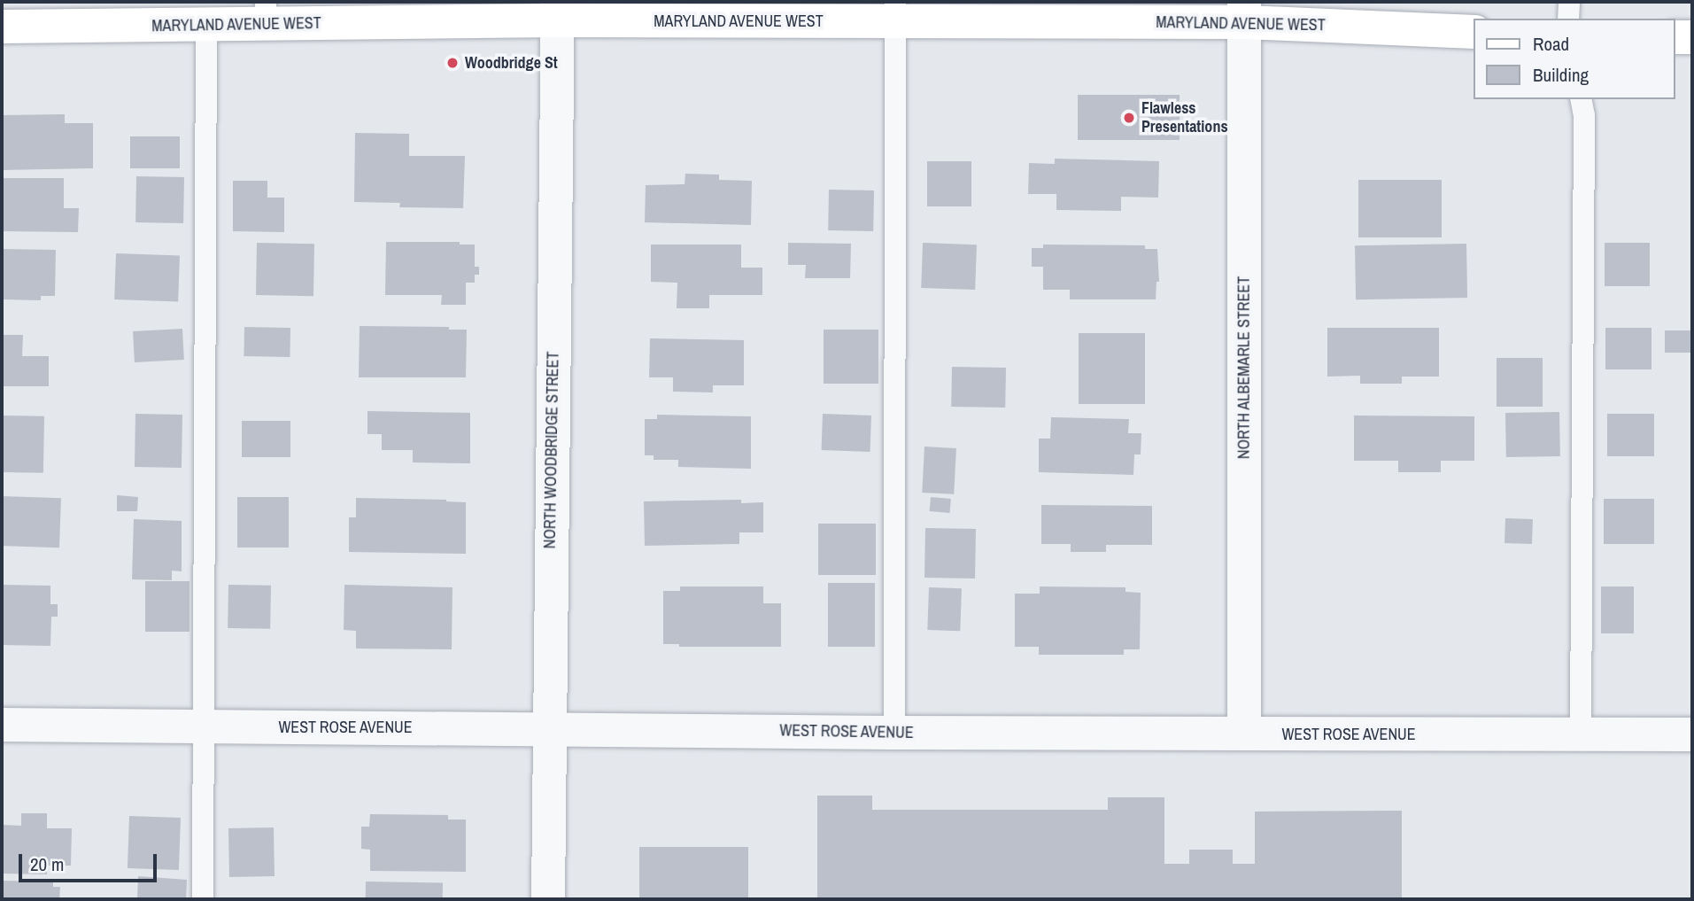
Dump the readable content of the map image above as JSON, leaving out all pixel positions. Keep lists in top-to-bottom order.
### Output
{
  "streets": {
    "main road": ["MARYLAND AVENUE WEST"],
    "street": ["NORTH ALBEMARLE STREET", "NORTH WOODBRIDGE STREET", "WEST ROSE AVENUE"]
  },
  "crossings": [
    ["MARYLAND AVENUE WEST", "NORTH ALBEMARLE STREET"],
    ["MARYLAND AVENUE WEST", "NORTH WOODBRIDGE STREET"],
    ["NORTH ALBEMARLE STREET", "WEST ROSE AVENUE"],
    ["NORTH WOODBRIDGE STREET", "WEST ROSE AVENUE"]
  ],
  "places": ["Woodbridge St", "Flawless Presentations"],
  "legend": ["Road", "Building"],
  "scale_bar": "20 m"
}
